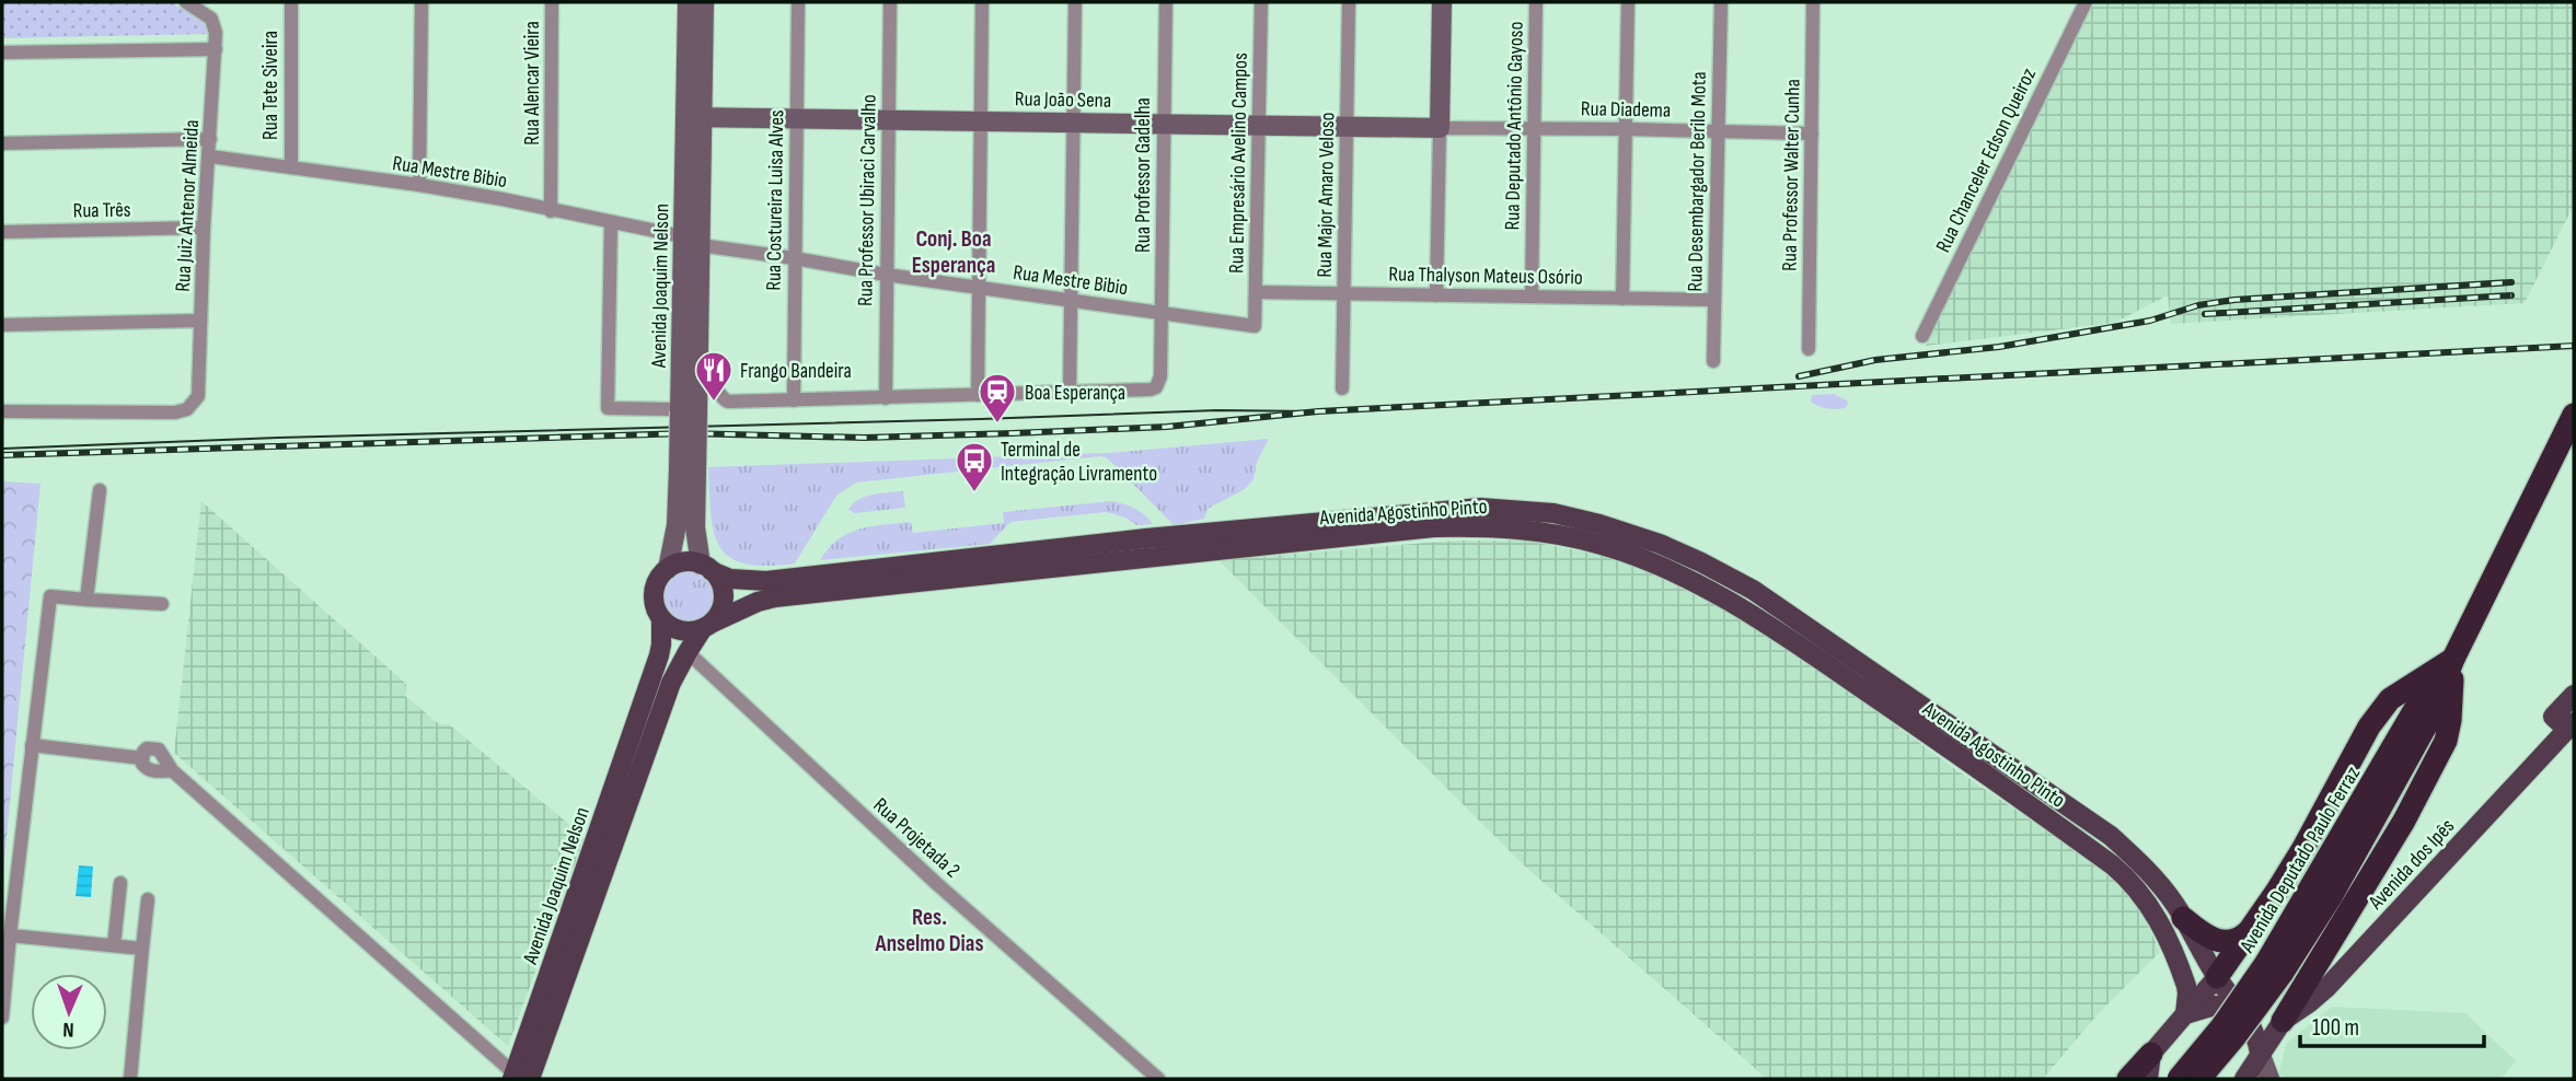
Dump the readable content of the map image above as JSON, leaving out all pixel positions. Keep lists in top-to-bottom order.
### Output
{
  "streets": {
    "highway": ["Avenida Deputado Paulo Ferraz"],
    "main road": [
      "Rua João Sena",
      "Avenida Joaquim Nelson",
      "Avenida Agostinho Pinto",
      "Avenida dos Ipês"
    ],
    "street": [
      "Rua Alencar Vieira",
      "Rua Tete Siveira",
      "Rua Diadema",
      "Rua Deputado Antônio Gayoso",
      "Rua Chanceler Edson Queiroz",
      "Rua Empresário Avelino Campos",
      "Rua Mestre Bibio",
      "Rua Professor Gadelha",
      "Rua Professor Walter Cunha",
      "Rua Desembargador Berilo Mota",
      "Rua Major Amaro Veloso",
      "Rua Costureira Luisa Alves",
      "Rua Professor Ubiraci Carvalho",
      "Rua Juiz Antenor Almeida",
      "Rua Três",
      "Rua Thalyson Mateus Osório",
      "Rua Projetada 2"
    ]
  },
  "crossings": [
    ["Rua Alencar Vieira", "Rua Mestre Bibio"],
    ["Rua Tete Siveira", "Rua Mestre Bibio"],
    ["Rua João Sena", "Rua Diadema"],
    ["Rua João Sena", "Rua Empresário Avelino Campos"],
    ["Rua João Sena", "Rua Professor Gadelha"],
    ["Rua João Sena", "Rua Major Amaro Veloso"],
    ["Rua João Sena", "Rua Costureira Luisa Alves"],
    ["Rua João Sena", "Rua Professor Ubiraci Carvalho"],
    ["Rua João Sena", "Avenida Joaquim Nelson"],
    ["Rua Diadema", "Rua Deputado Antônio Gayoso"],
    ["Rua Diadema", "Rua Professor Walter Cunha"],
    ["Rua Diadema", "Rua Desembargador Berilo Mota"],
    ["Rua Deputado Antônio Gayoso", "Rua Thalyson Mateus Osório"],
    ["Rua Empresário Avelino Campos", "Rua Mestre Bibio"],
    ["Rua Empresário Avelino Campos", "Rua Thalyson Mateus Osório"],
    ["Rua Mestre Bibio", "Rua Professor Gadelha"],
    ["Rua Mestre Bibio", "Rua Costureira Luisa Alves"],
    ["Rua Mestre Bibio", "Rua Professor Ubiraci Carvalho"],
    ["Rua Mestre Bibio", "Rua Juiz Antenor Almeida"],
    ["Rua Mestre Bibio", "Avenida Joaquim Nelson"],
    ["Rua Desembargador Berilo Mota", "Rua Thalyson Mateus Osório"],
    ["Rua Major Amaro Veloso", "Rua Thalyson Mateus Osório"],
    ["Rua Juiz Antenor Almeida", "Rua Três"],
    ["Avenida Joaquim Nelson", "Avenida Agostinho Pinto"],
    ["Avenida Joaquim Nelson", "Rua Projetada 2"],
    ["Avenida Agostinho Pinto", "Avenida dos Ipês"]
  ],
  "districts": ["Conj. Boa Esperança", "Res. Anselmo Dias"],
  "places": {
    "restaurant": ["Frango Bandeira"],
    "station": ["Boa Esperança"],
    "bus stop": ["Terminal de Integração Livramento"]
  },
  "scale_bar": "100 m",
  "north": "bottom"
}
